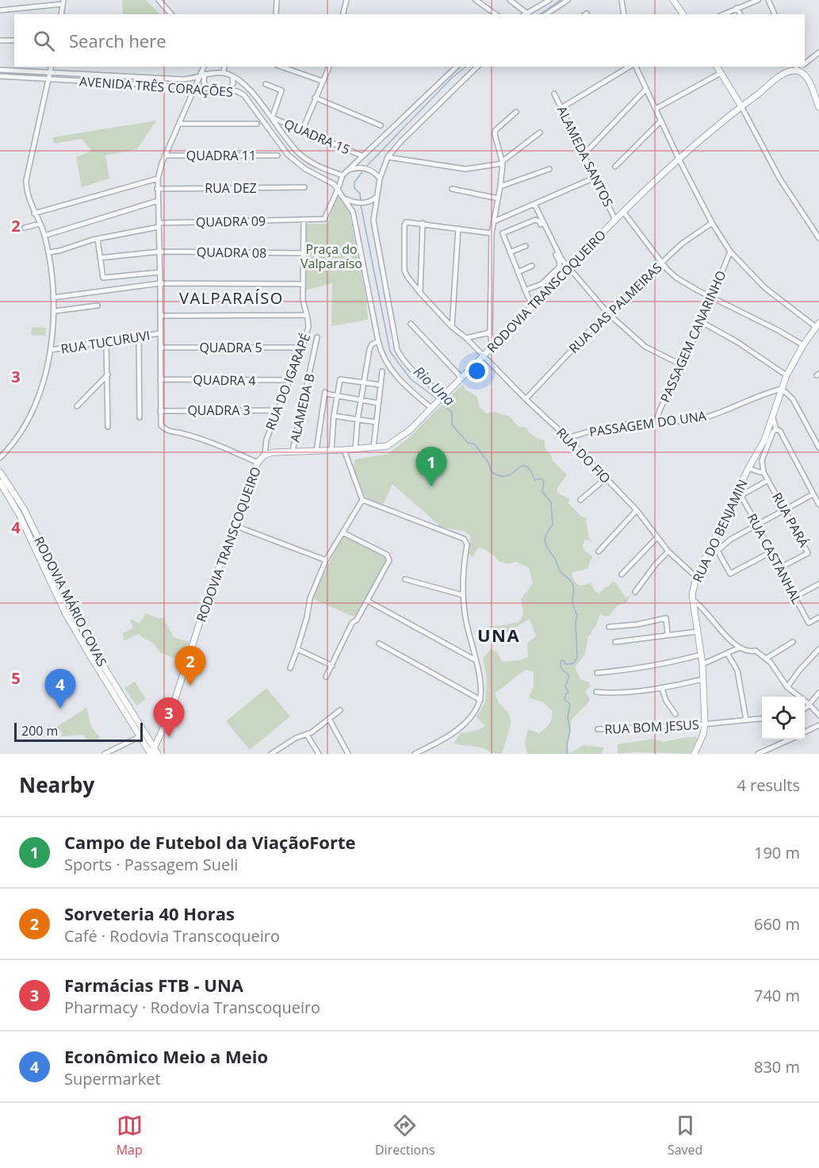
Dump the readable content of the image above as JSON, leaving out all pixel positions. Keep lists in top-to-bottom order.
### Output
{
  "streets": {
    "main road": ["RODOVIA TRANSCOQUEIRO", "RUA DO BENJAMIN", "RODOVIA MÁRIO COVAS"],
    "street": [
      "AVENIDA TRÊS CORAÇÕES",
      "QUADRA 15",
      "QUADRA 11",
      "ALAMEDA SANTOS",
      "RUA DEZ",
      "QUADRA 09",
      "QUADRA 08",
      "RUA DAS PALMEIRAS",
      "PASSAGEM CANARINHO",
      "RUA TUCURUVI",
      "QUADRA 5",
      "QUADRA 4",
      "RUA DO IGARAPÉ",
      "ALAMEDA B",
      "QUADRA 3",
      "PASSAGEM DO UNA",
      "RUA DO FIO",
      "RUA PARÁ",
      "RUA CASTANHAL",
      "RUA BOM JESUS"
    ]
  },
  "crossings": [
    ["AVENIDA TRÊS CORAÇÕES", "QUADRA 15"],
    ["AVENIDA TRÊS CORAÇÕES", "RODOVIA TRANSCOQUEIRO"],
    ["ALAMEDA SANTOS", "RODOVIA TRANSCOQUEIRO"],
    ["QUADRA 09", "RUA DO IGARAPÉ"],
    ["QUADRA 08", "RUA DO IGARAPÉ"],
    ["RODOVIA TRANSCOQUEIRO", "RUA DO IGARAPÉ"],
    ["RODOVIA TRANSCOQUEIRO", "ALAMEDA B"],
    ["RODOVIA TRANSCOQUEIRO", "RUA DO FIO"],
    ["RODOVIA TRANSCOQUEIRO", "RODOVIA MÁRIO COVAS"],
    ["RUA DAS PALMEIRAS", "RUA DO FIO"],
    ["PASSAGEM CANARINHO", "PASSAGEM DO UNA"],
    ["QUADRA 5", "RUA DO IGARAPÉ"],
    ["QUADRA 4", "RUA DO IGARAPÉ"],
    ["RUA DO IGARAPÉ", "QUADRA 3"],
    ["PASSAGEM DO UNA", "RUA DO FIO"],
    ["PASSAGEM DO UNA", "RUA DO BENJAMIN"],
    ["RUA DO FIO", "RUA DO BENJAMIN"],
    ["RUA PARÁ", "RUA CASTANHAL"],
    ["RUA DO BENJAMIN", "RUA BOM JESUS"]
  ],
  "districts": ["VALPARAÍSO", "UNA"],
  "water": ["Rio Una"],
  "parks": ["Praça do Valparaíso"],
  "scale_bar": "200 m",
  "page": {
    "search": "Search here",
    "pins": [
      "1",
      "2",
      "4",
      "3"
    ],
    "scale": "200 m",
    "heading": ["Nearby", "4 results"],
    "list": [
      {
        "mark": "1",
        "name": "Campo de Futebol da ViaçãoForte",
        "note": "Sports · Passagem Sueli",
        "value": "190 m"
      },
      {
        "mark": "2",
        "name": "Sorveteria 40 Horas",
        "note": "Café · Rodovia Transcoqueiro",
        "value": "660 m"
      },
      {
        "mark": "3",
        "name": "Farmácias FTB - UNA",
        "note": "Pharmacy · Rodovia Transcoqueiro",
        "value": "740 m"
      },
      {
        "mark": "4",
        "name": "Econômico Meio a Meio",
        "note": "Supermarket",
        "value": "830 m"
      }
    ],
    "nav": ["Map", "Directions", "Saved"]
  },
  "grid": {
    "rows": [
      "2",
      "3",
      "4",
      "5"
    ]
  }
}
